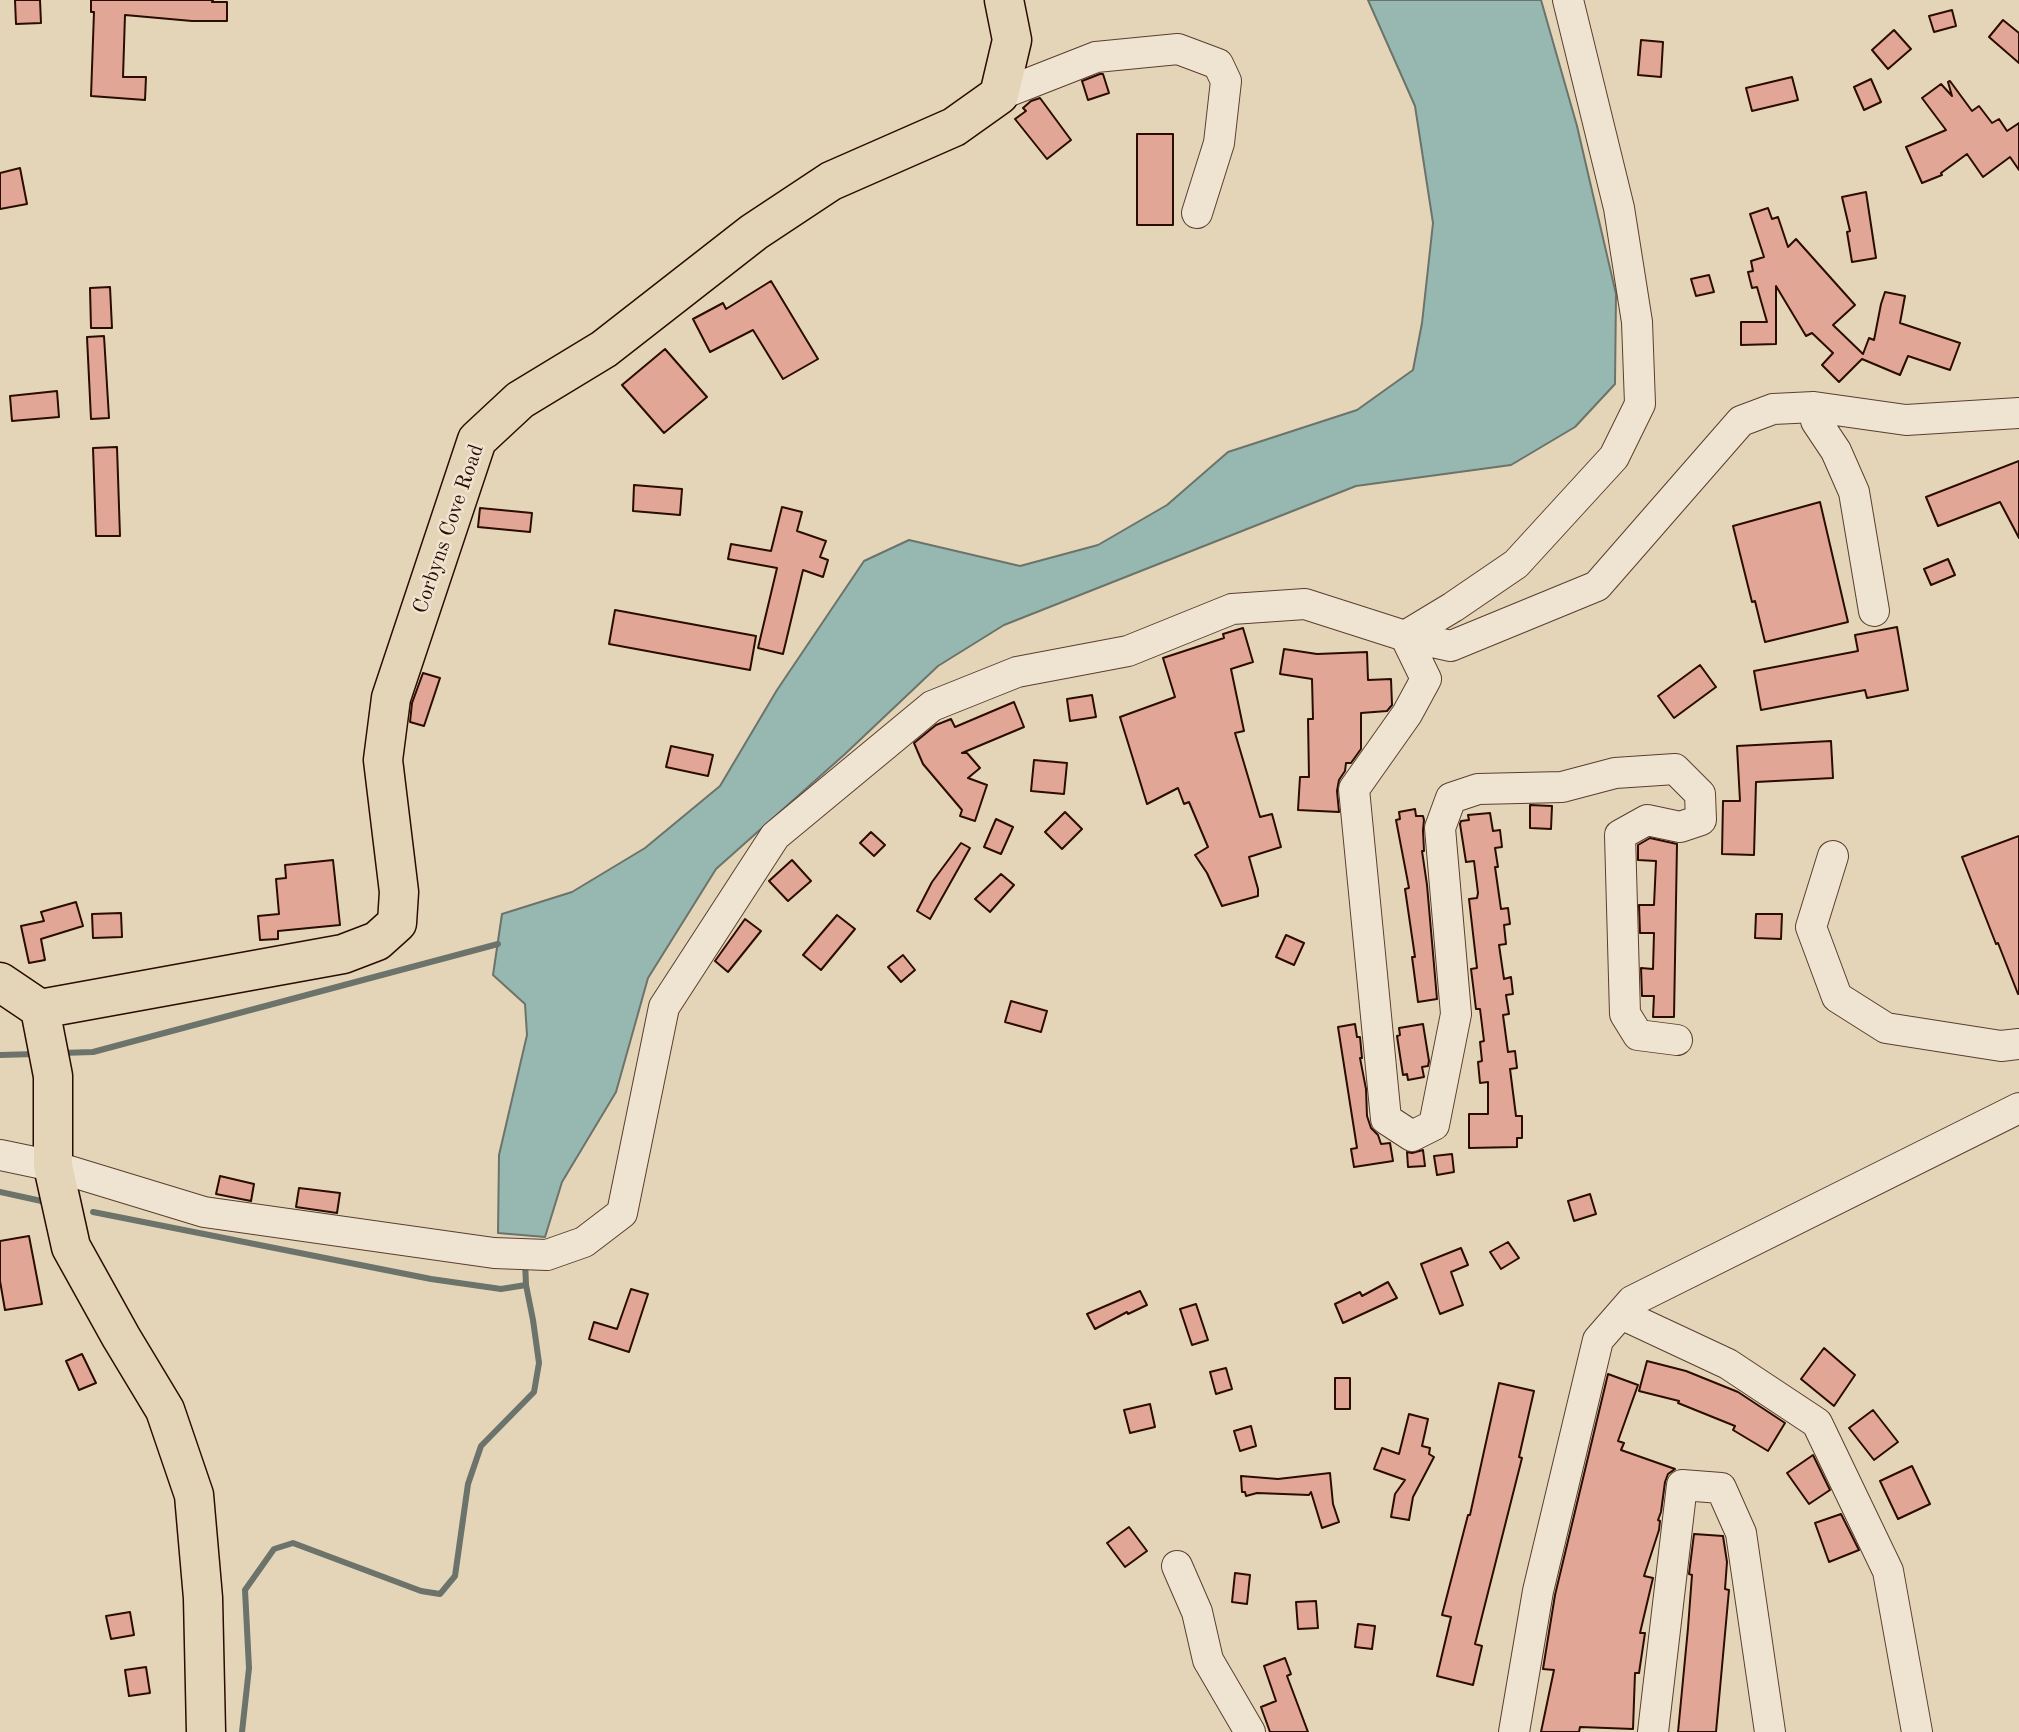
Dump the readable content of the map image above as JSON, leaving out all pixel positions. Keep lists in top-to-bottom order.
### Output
{
  "streets": {
    "main road": ["Corbyns Cove Road"]
  }
}
